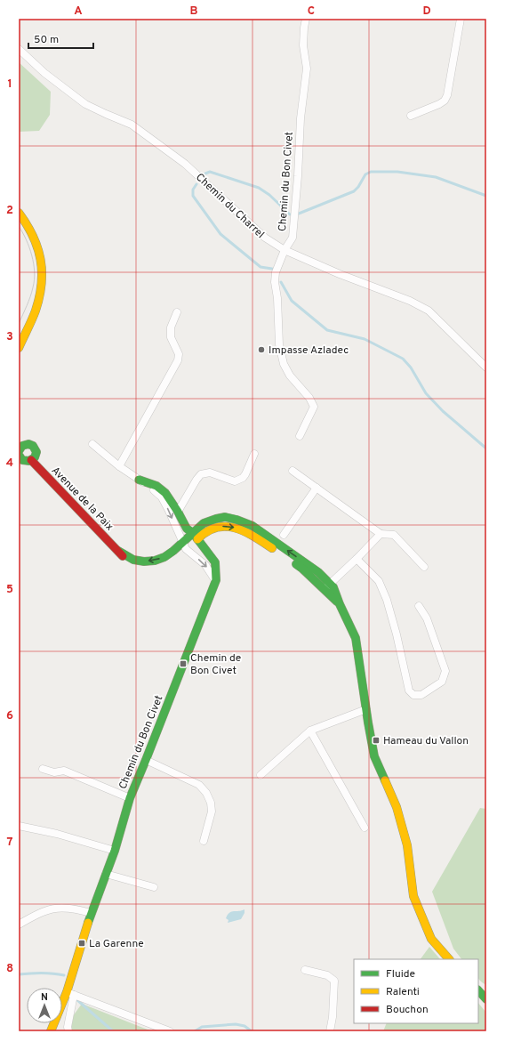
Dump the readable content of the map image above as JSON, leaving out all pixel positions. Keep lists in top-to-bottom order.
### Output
{
  "streets": {
    "street": ["Chemin du Bon Civet", "Chemin du Charrel", "Avenue de la Paix"]
  },
  "crossings": [
    ["Chemin du Bon Civet", "Chemin du Charrel"],
    ["Chemin du Bon Civet", "Avenue de la Paix"]
  ],
  "places": {
    "other": ["Impasse Azladec"],
    "transit": ["Chemin de Bon Civet", "Hameau du Vallon", "La Garenne"]
  },
  "legend": ["Fluide", "Ralenti", "Bouchon"],
  "scale_bar": "50 m",
  "north": "top",
  "grid": {
    "columns": [
      "A",
      "B",
      "C",
      "D"
    ],
    "rows": [
      "1",
      "2",
      "3",
      "4",
      "5",
      "6",
      "7",
      "8"
    ]
  }
}
